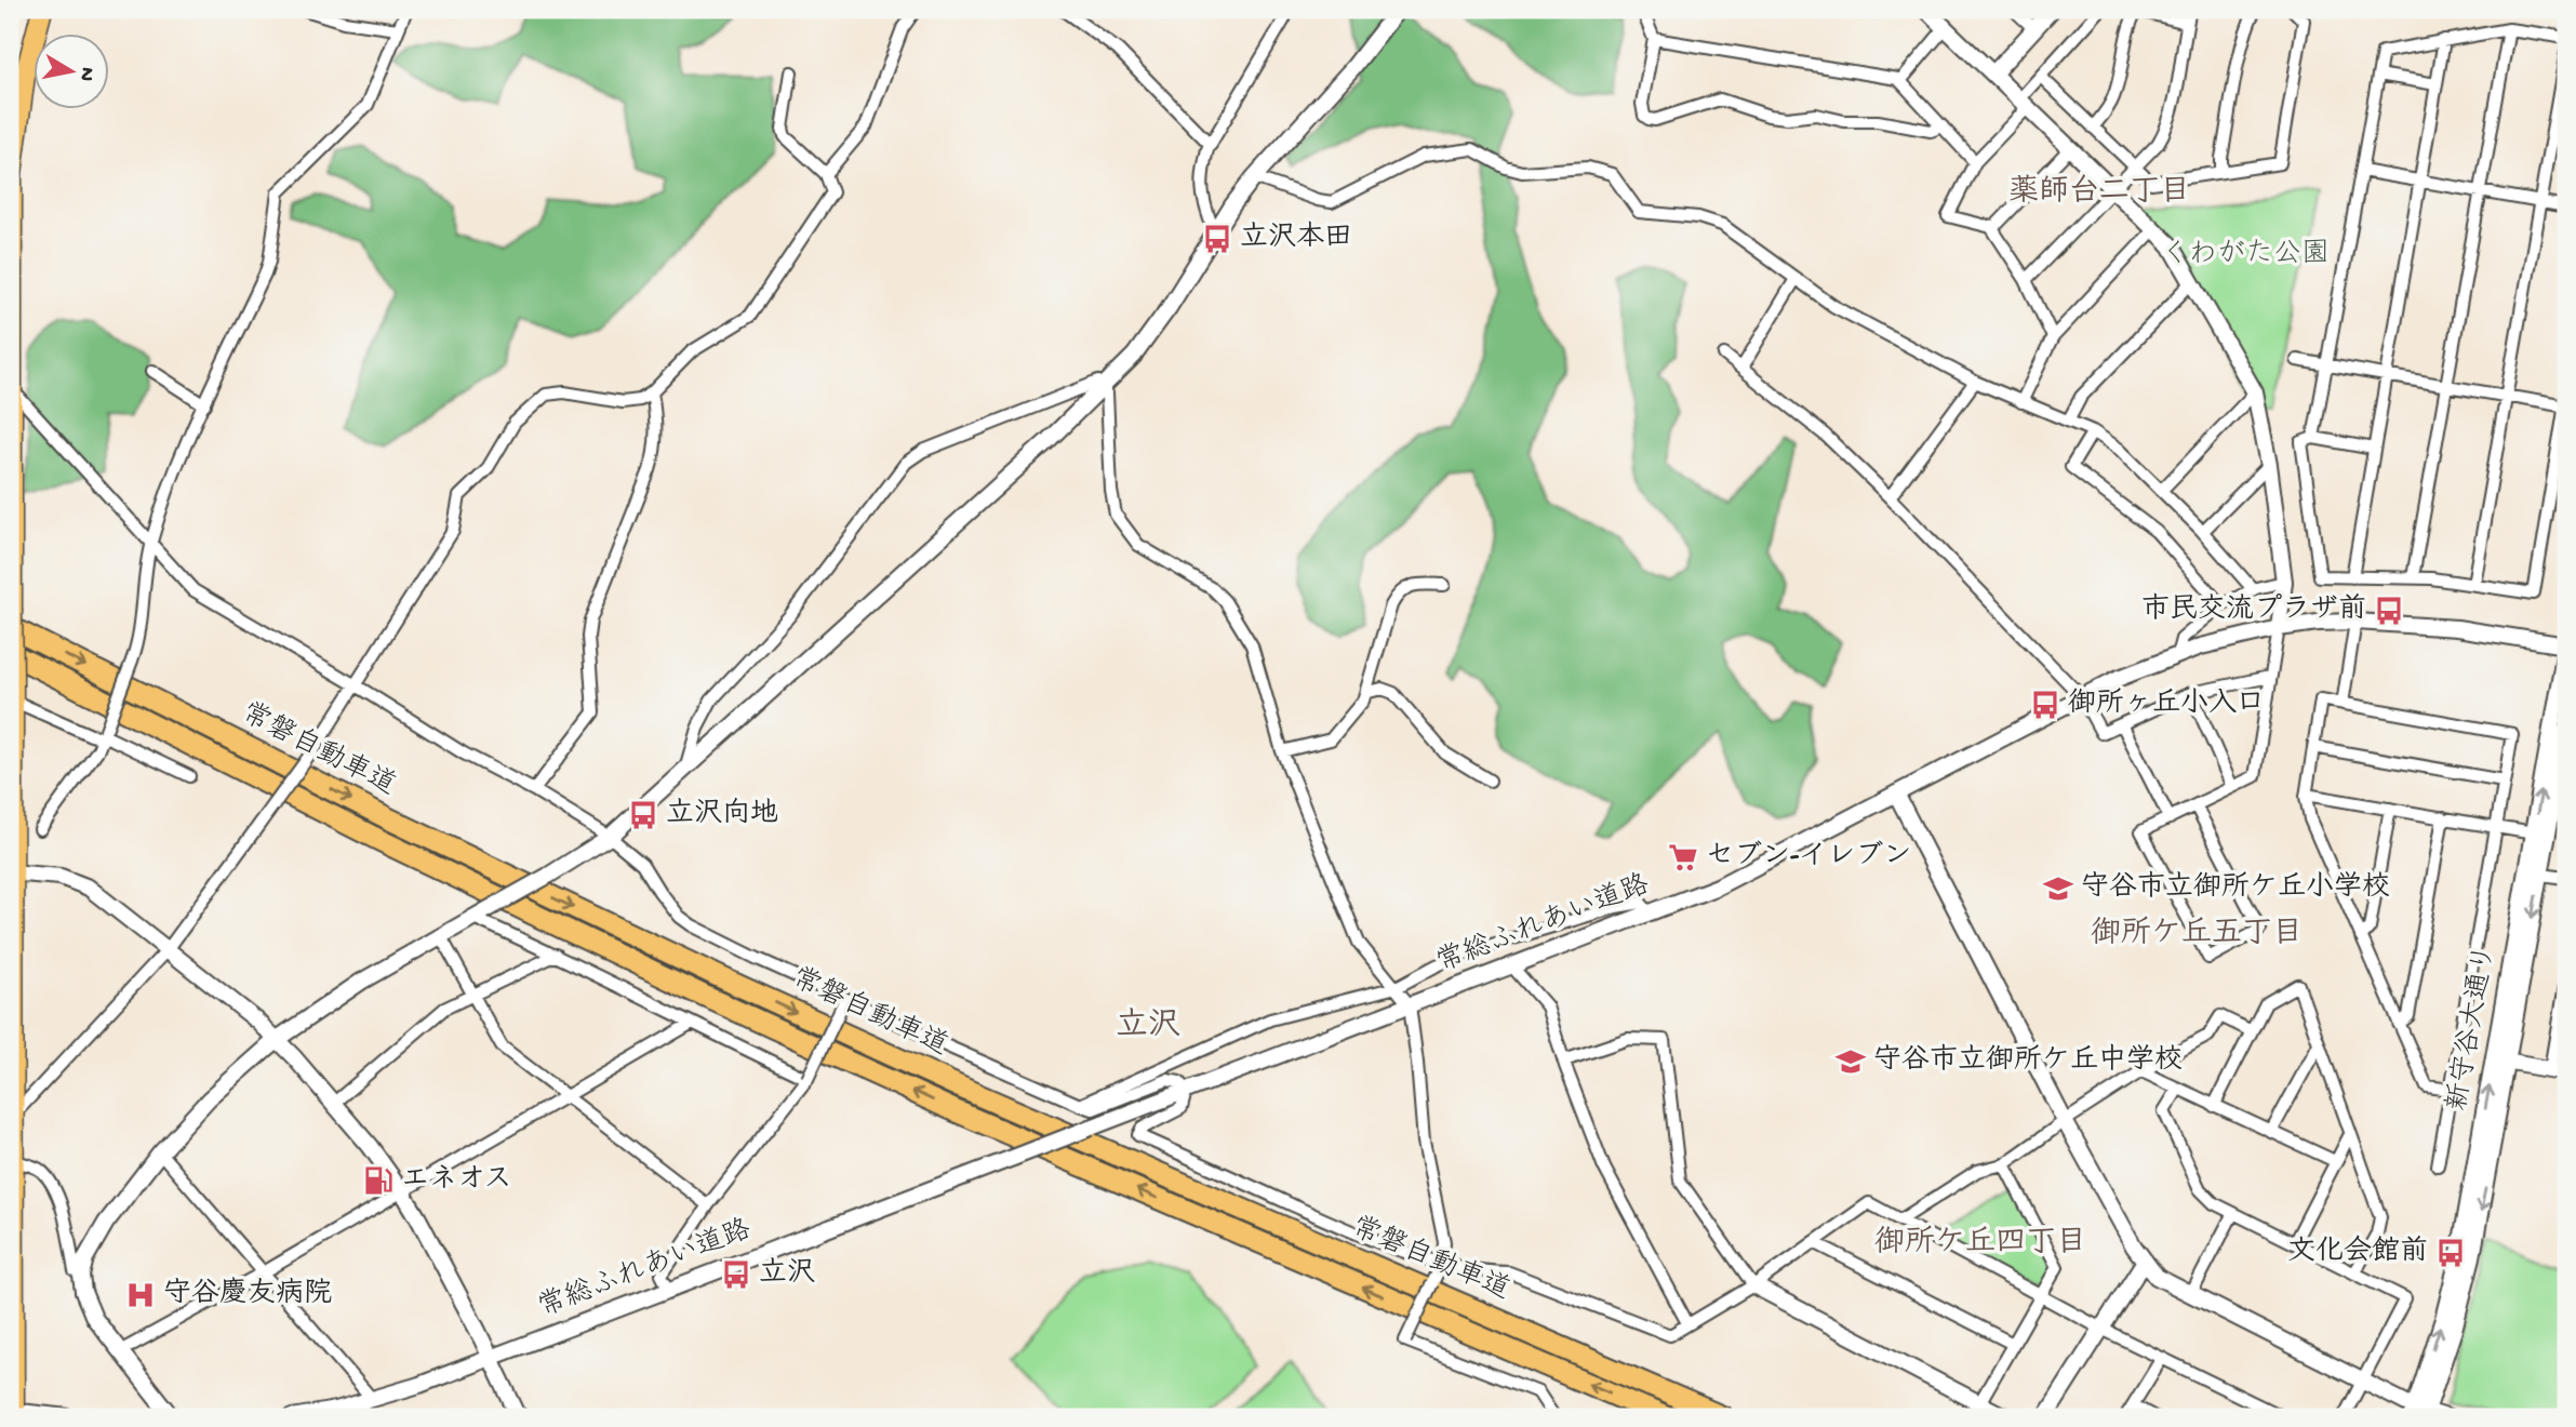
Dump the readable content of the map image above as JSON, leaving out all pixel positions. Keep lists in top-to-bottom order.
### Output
{
  "streets": {
    "highway": ["常磐自動車道"],
    "street": ["常総ふれあい道路", "新守谷大通り"]
  },
  "crossings": [
    ["常総ふれあい道路", "新守谷大通り"]
  ],
  "districts": [
    "薬師台二丁目",
    "御所ケ丘五丁目",
    "立沢",
    "御所ケ丘四丁目"
  ],
  "parks": ["くわがた公園"],
  "places": {
    "bus stop": [
      "立沢本田",
      "市民交流プラザ前",
      "御所ヶ丘小入口",
      "立沢向地",
      "文化会館前",
      "立沢"
    ],
    "supermarket": ["セブン-イレブン"],
    "school or university": ["守谷市立御所ケ丘小学校", "守谷市立御所ケ丘中学校"],
    "fuel station": ["エネオス"],
    "hospital": ["守谷慶友病院"]
  },
  "north": "right"
}
